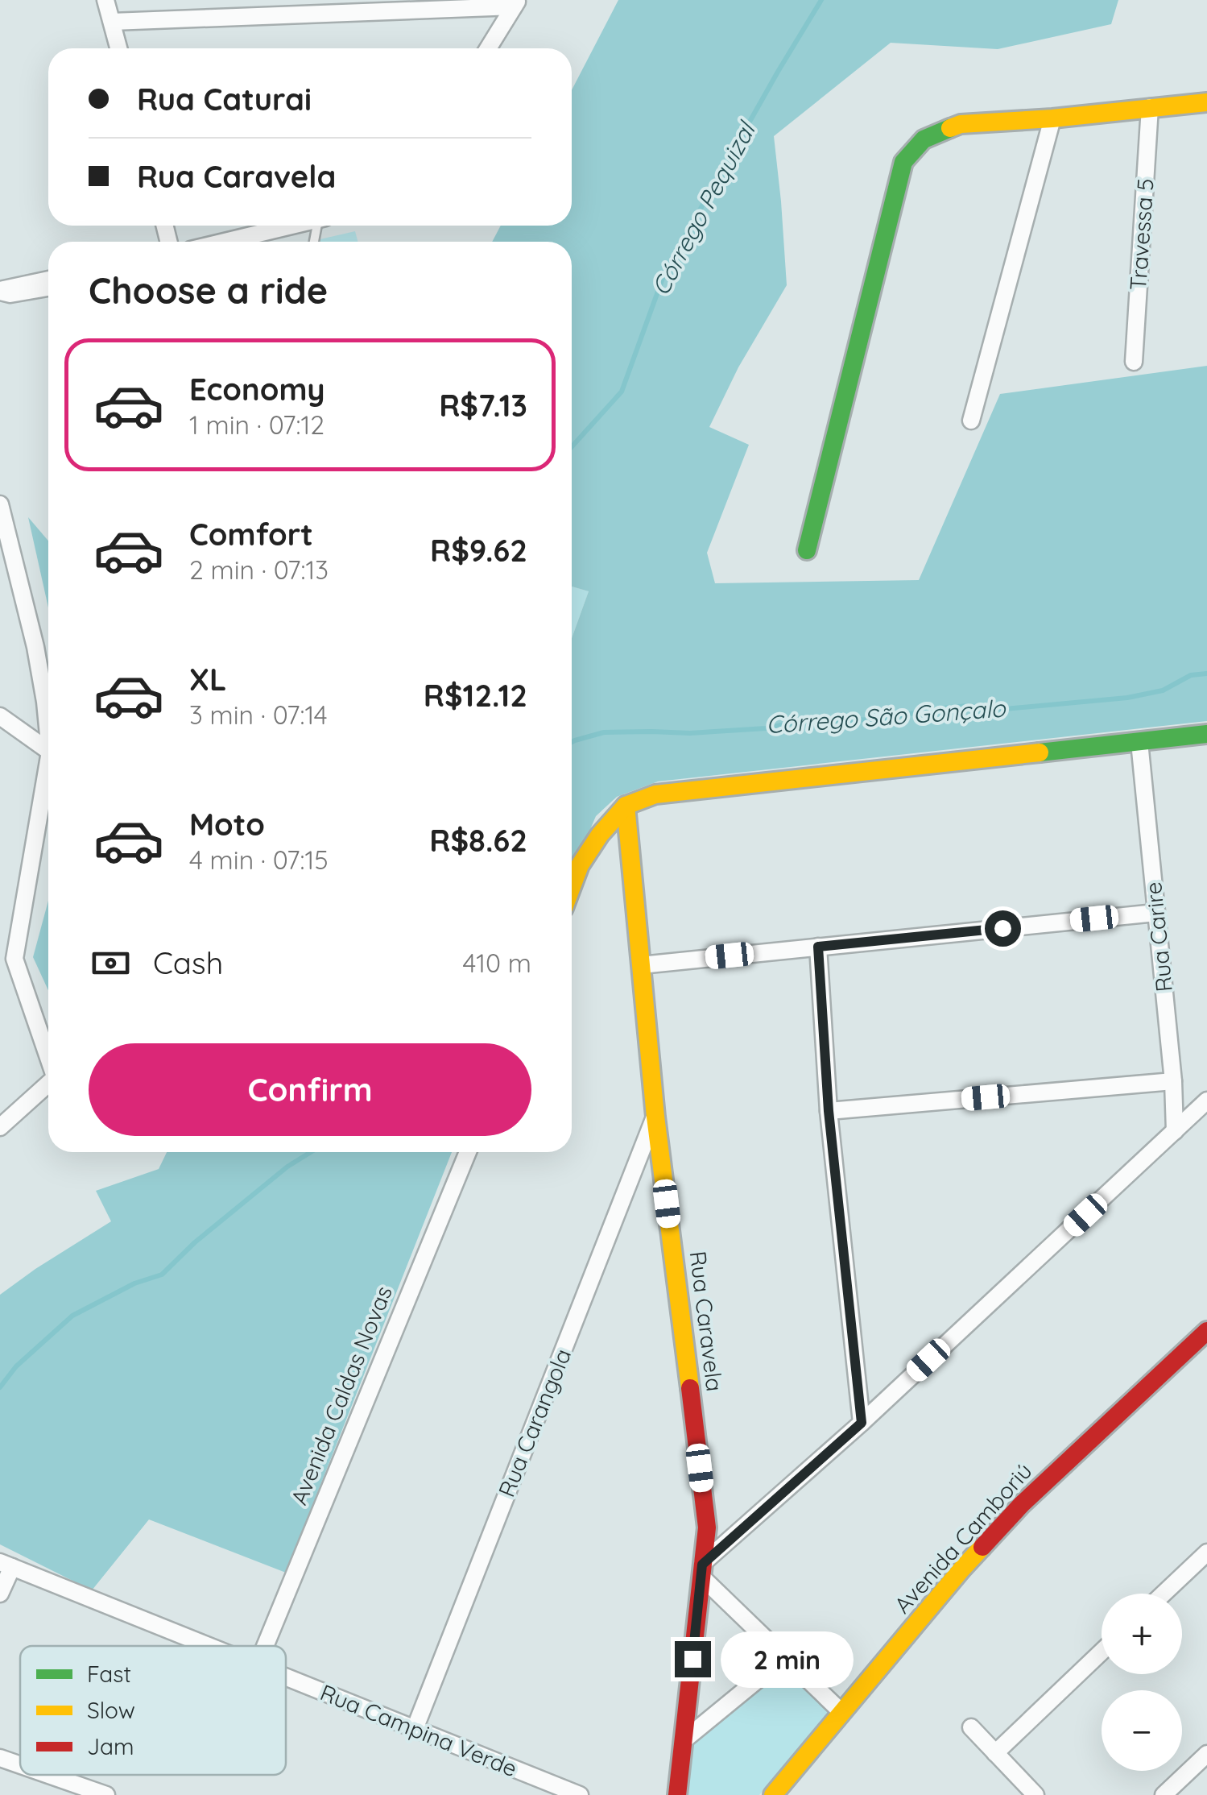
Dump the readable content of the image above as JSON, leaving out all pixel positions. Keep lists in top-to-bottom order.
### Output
{
  "streets": {
    "street": [
      "Travessa 5",
      "Rua Carire",
      "Rua Caravela",
      "Avenida Caldas Novas",
      "Rua Carangola",
      "Avenida Camboriú",
      "Rua Campina Verde"
    ]
  },
  "crossings": [
    ["Rua Caravela", "Rua Carangola"],
    ["Rua Carangola", "Rua Campina Verde"]
  ],
  "water": ["Córrego Pequizal", "Córrego São Gonçalo"],
  "legend": ["Fast", "Slow", "Jam"],
  "page": {
    "banner": ["Rua Caturai", "Rua Caravela"],
    "heading": "Choose a ride",
    "list": [
      {
        "name": "Economy",
        "note": "1 min · 07:12",
        "value": "R$7.13"
      },
      {
        "name": "Comfort",
        "note": "2 min · 07:13",
        "value": "R$9.62"
      },
      {
        "name": "XL",
        "note": "3 min · 07:14",
        "value": "R$12.12"
      },
      {
        "name": "Moto",
        "note": "4 min · 07:15",
        "value": "R$8.62"
      }
    ],
    "pay": ["Cash", "410 m"],
    "buttons": "Confirm",
    "map_buttons": ["+", "−"],
    "bubble": "2 min"
  }
}
